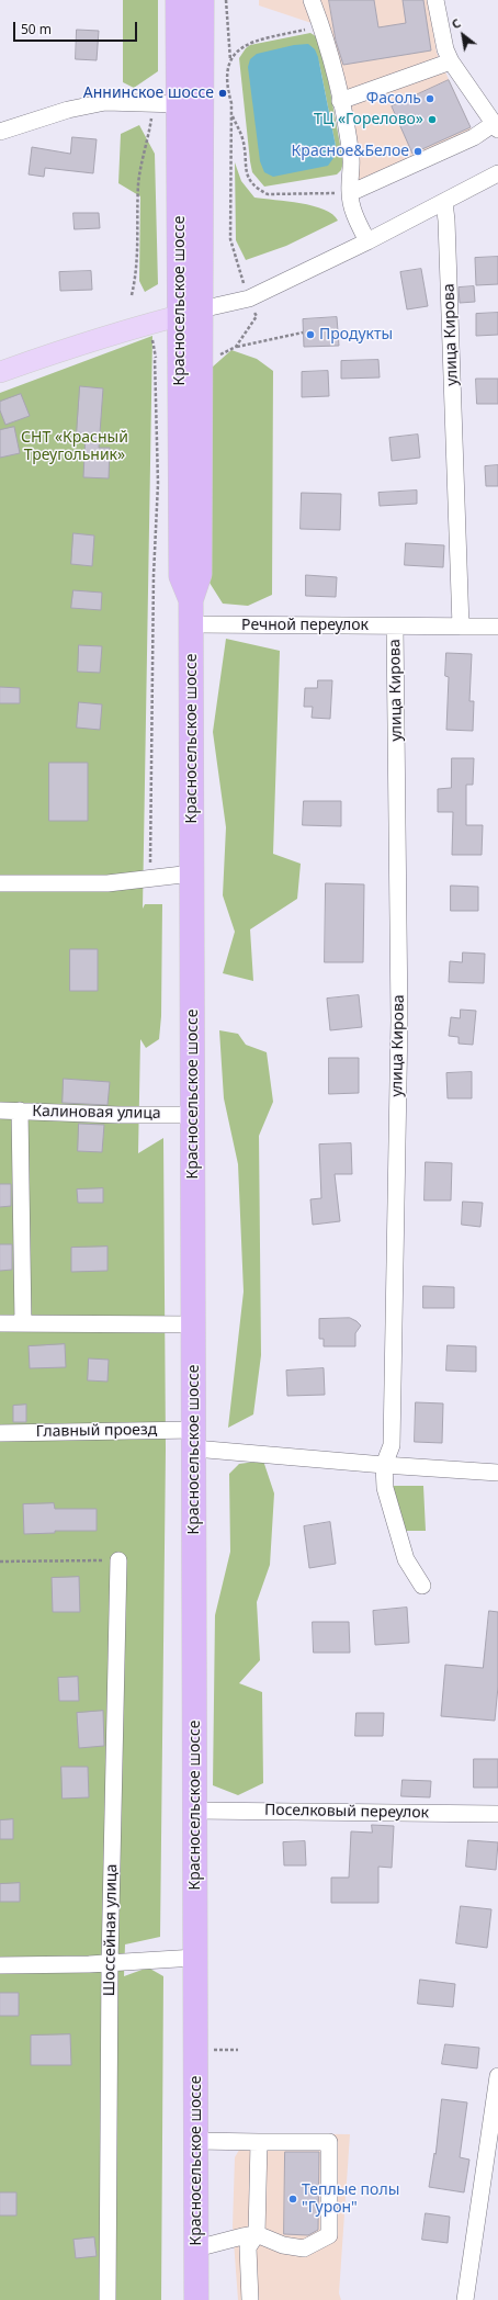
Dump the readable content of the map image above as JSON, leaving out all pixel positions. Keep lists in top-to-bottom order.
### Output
{
  "streets": {
    "highway": ["Красносельское шоссе"],
    "street": [
      "улица Кирова",
      "Речной переулок",
      "Калиновая улица",
      "Главный проезд",
      "Поселковый переулок",
      "Шоссейная улица"
    ]
  },
  "crossings": [
    ["Красносельское шоссе", "Речной переулок"],
    ["Красносельское шоссе", "Калиновая улица"],
    ["Красносельское шоссе", "Главный проезд"],
    ["Красносельское шоссе", "Поселковый переулок"],
    ["улица Кирова", "Речной переулок"],
    ["улица Кирова", "Главный проезд"]
  ],
  "parks": ["СНТ «Красный Треугольник»"],
  "places": [
    "Аннинское шоссе",
    "Фасоль",
    "ТЦ «Горелово»",
    "Красное&Белое",
    "Продукты",
    "Теплые полы \"Гурон\""
  ],
  "scale_bar": "50 m",
  "north": "top left"
}
